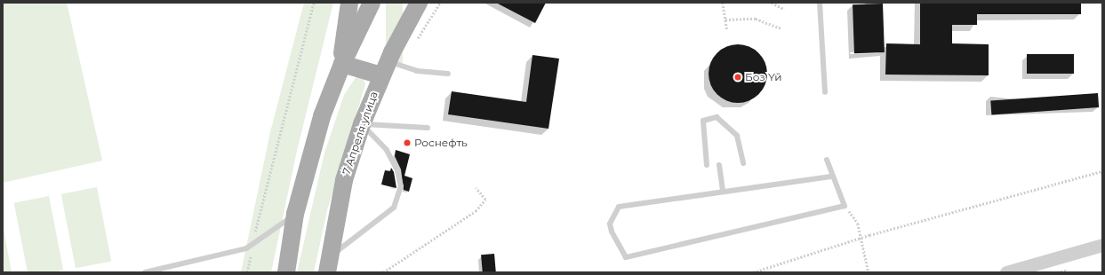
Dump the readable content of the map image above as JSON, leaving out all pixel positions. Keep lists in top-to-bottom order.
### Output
{
  "streets": {
    "main road": ["7 Апреля улица"]
  },
  "places": ["Боз Үй", "Роснефть"]
}
